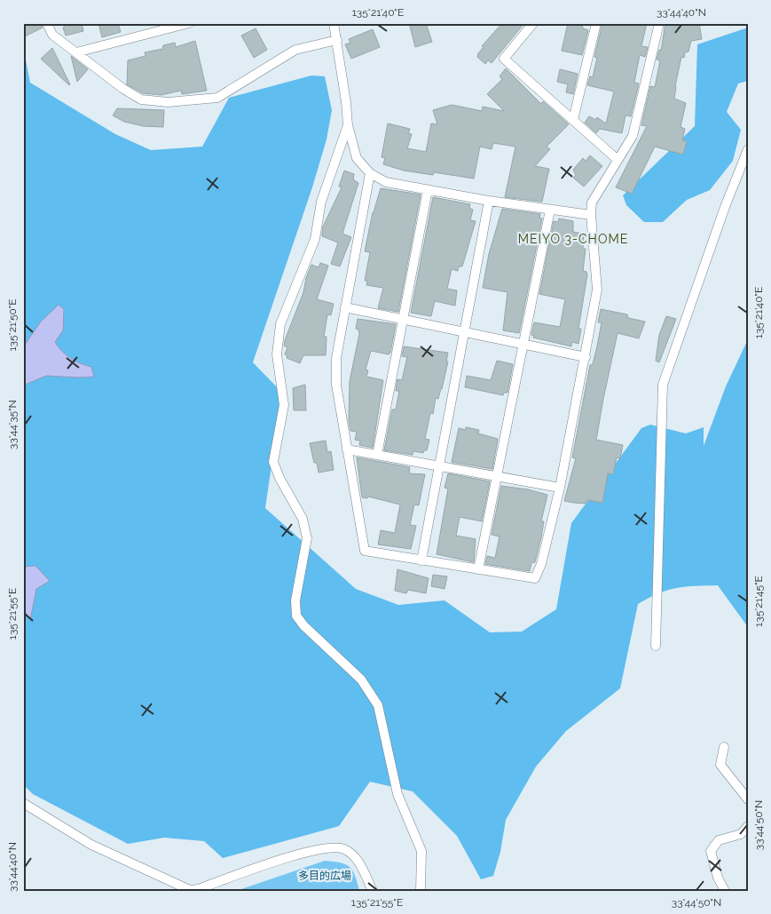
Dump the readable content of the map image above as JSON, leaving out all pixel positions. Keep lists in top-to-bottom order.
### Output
{
  "districts": ["MEIYO 3-CHOME"],
  "parks": ["多目的広場"],
  "coordinates": [
    "135°21'40\"E",
    "33°44'40\"N",
    "135°21'50\"E",
    "33°44'35\"N",
    "135°21'45\"E",
    "135°21'55\"E",
    "33°44'50\"N"
  ]
}
